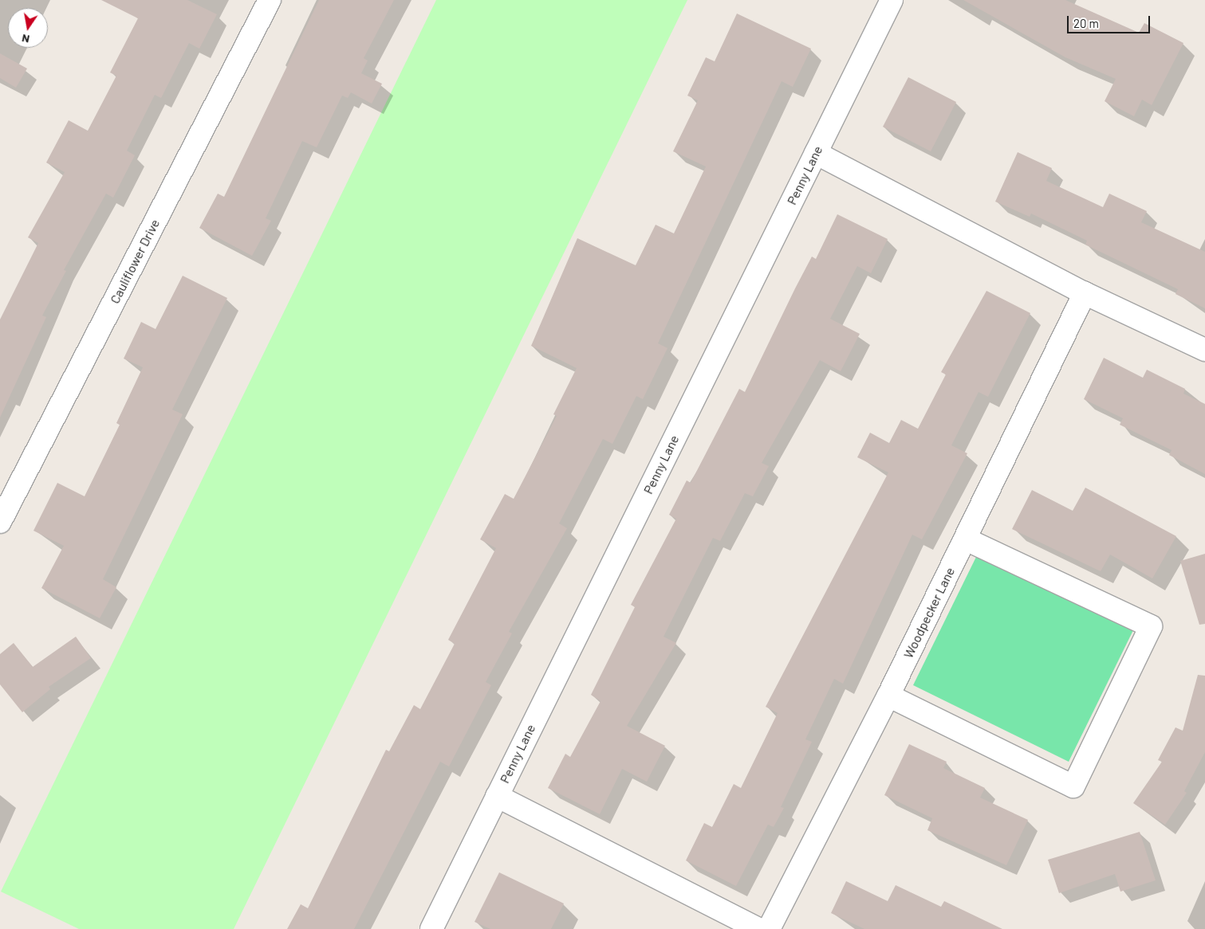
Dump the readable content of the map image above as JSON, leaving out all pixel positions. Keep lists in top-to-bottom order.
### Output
{
  "streets": {
    "street": ["Penny Lane", "Cauliflower Drive", "Woodpecker Lane"]
  },
  "scale_bar": "20 m",
  "north": "bottom"
}
